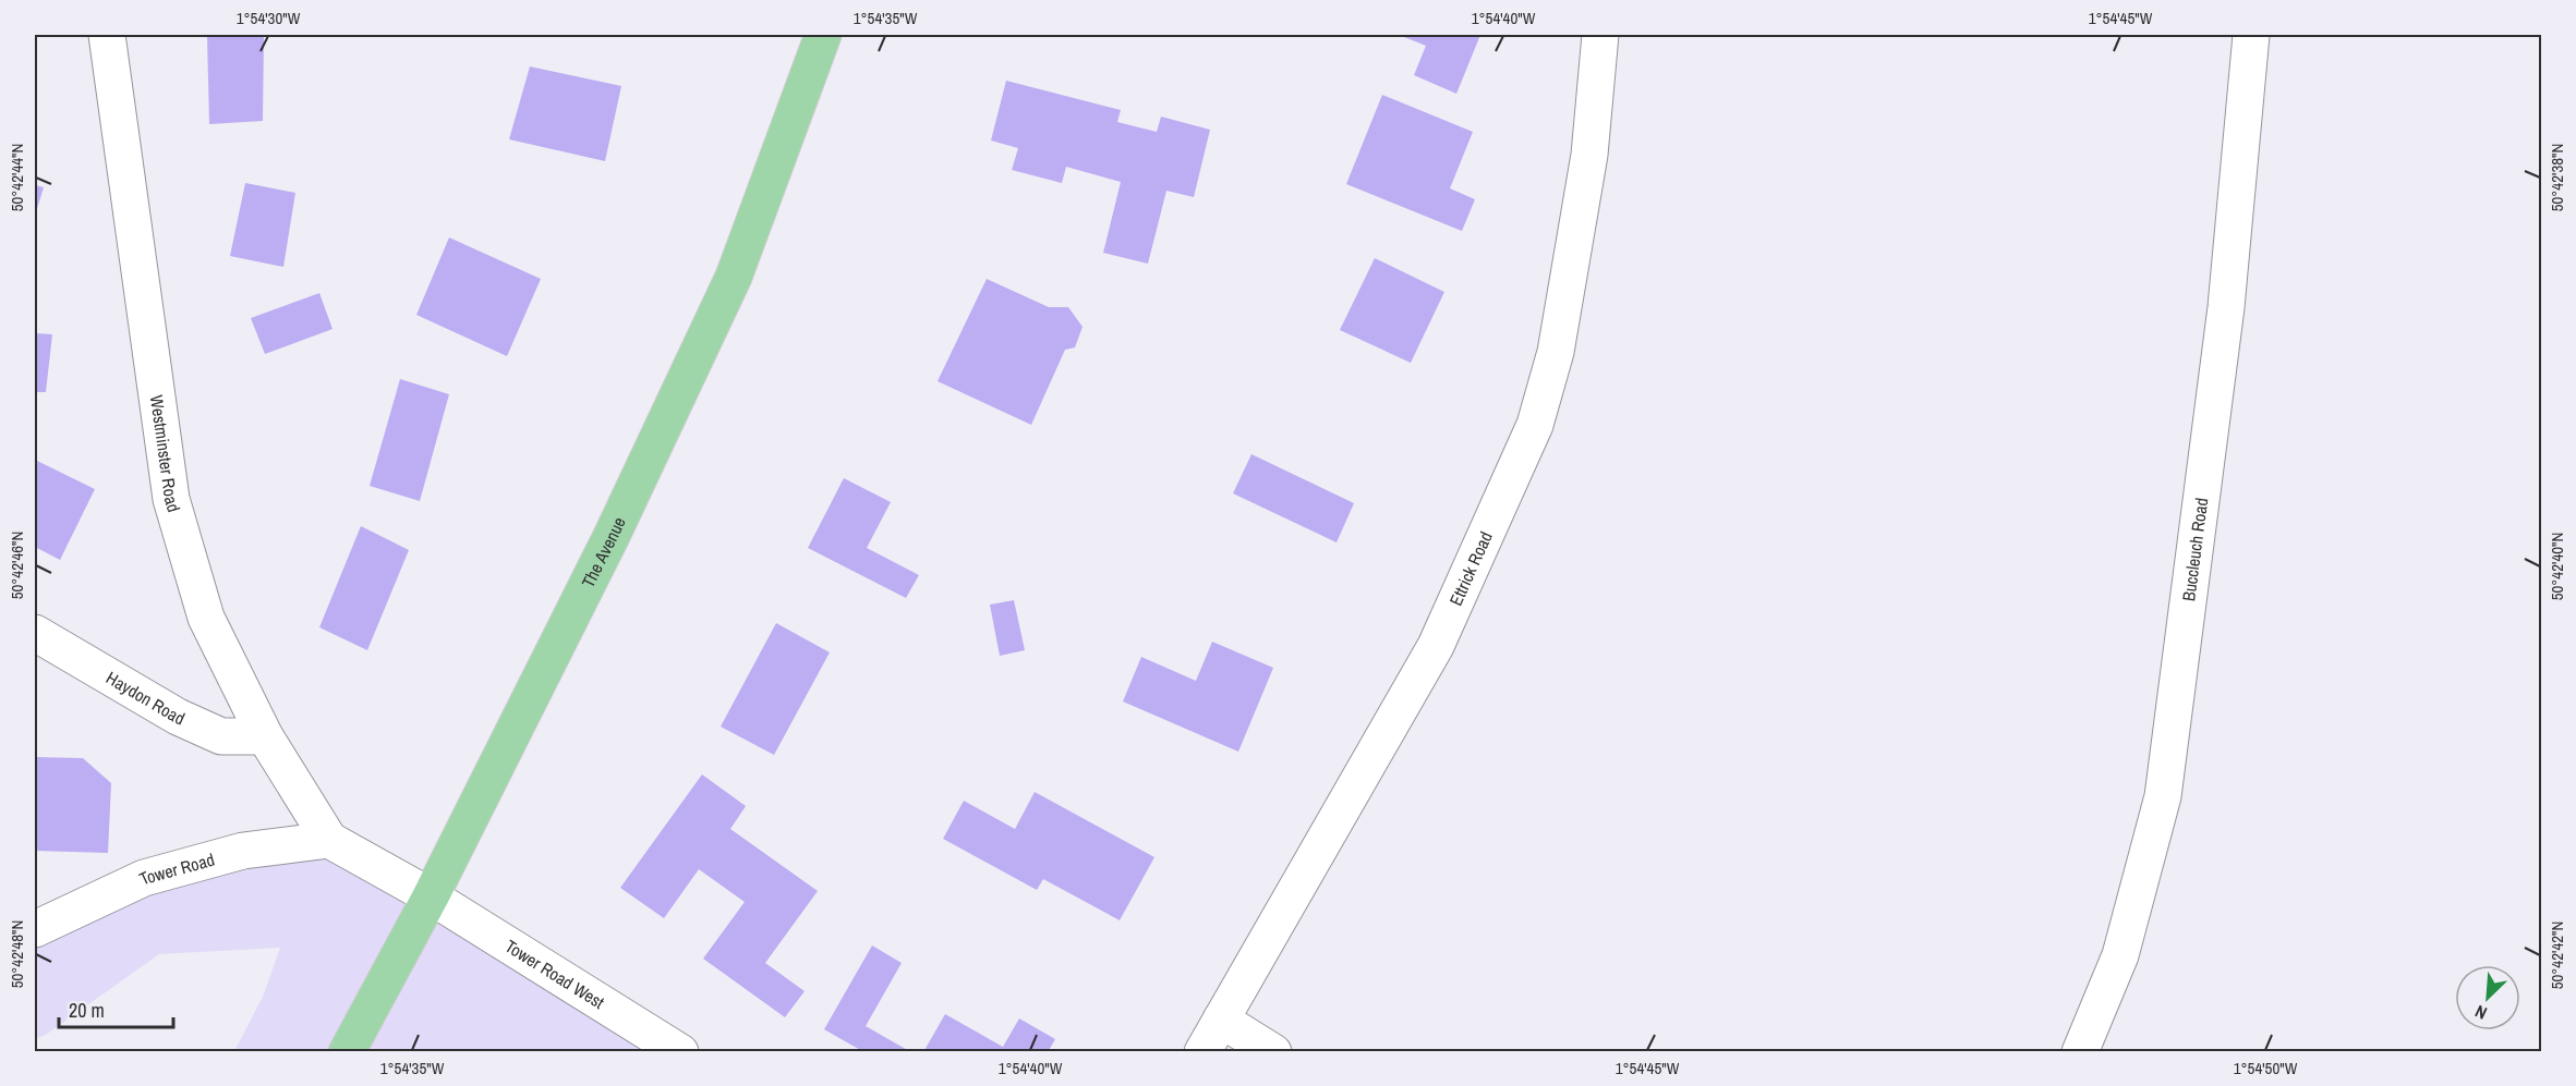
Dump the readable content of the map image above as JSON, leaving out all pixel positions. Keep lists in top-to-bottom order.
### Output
{
  "streets": {
    "main road": ["The Avenue"],
    "street": [
      "Westminster Road",
      "Buccleuch Road",
      "Ettrick Road",
      "Haydon Road",
      "Tower Road",
      "Tower Road West"
    ]
  },
  "crossings": [
    ["Westminster Road", "Haydon Road"],
    ["Westminster Road", "Tower Road"],
    ["The Avenue", "Tower Road West"]
  ],
  "scale_bar": "20 m",
  "north": "bottom left",
  "coordinates": [
    "1°54'30\"W",
    "1°54'35\"W",
    "1°54'40\"W",
    "1°54'45\"W",
    "50°42'44\"N",
    "50°42'38\"N",
    "50°42'46\"N",
    "50°42'40\"N",
    "50°42'48\"N",
    "50°42'42\"N",
    "1°54'50\"W"
  ]
}
